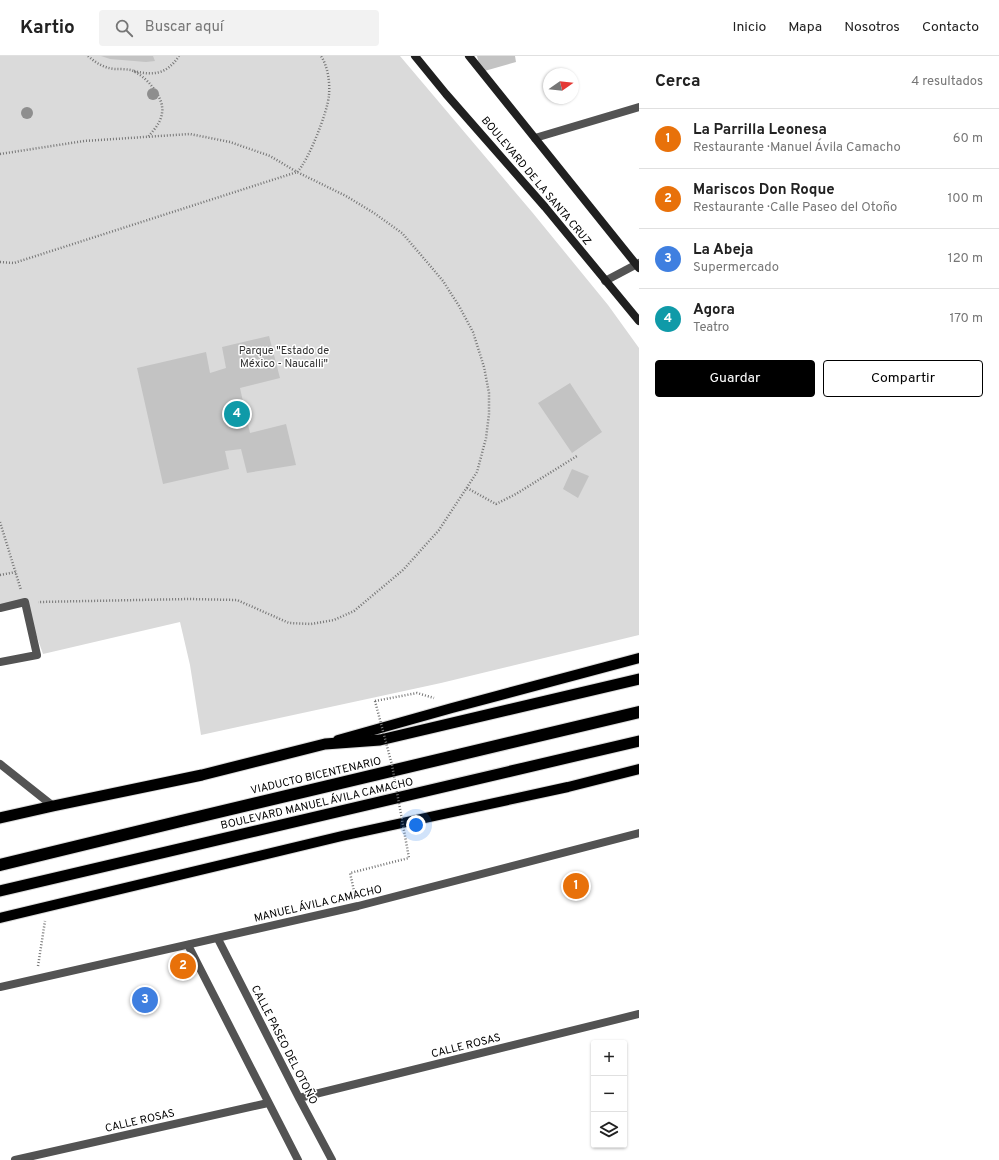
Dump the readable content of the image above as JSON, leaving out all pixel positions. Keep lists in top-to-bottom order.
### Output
{
  "streets": {
    "highway": ["VIADUCTO BICENTENARIO", "BOULEVARD MANUEL ÁVILA CAMACHO"],
    "main road": ["BOULEVARD DE LA SANTA CRUZ"],
    "street": ["MANUEL ÁVILA CAMACHO", "CALLE PASEO DEL OTOÑO", "CALLE ROSAS"]
  },
  "crossings": [
    ["MANUEL ÁVILA CAMACHO", "CALLE PASEO DEL OTOÑO"],
    ["CALLE PASEO DEL OTOÑO", "CALLE ROSAS"]
  ],
  "parks": ["Parque \"Estado de México - Naucalli\""],
  "north": "right",
  "page": {
    "header": "Kartio",
    "search": "Buscar aquí",
    "nav": [
      "Inicio",
      "Mapa",
      "Nosotros",
      "Contacto"
    ],
    "heading": ["Cerca", "4 resultados"],
    "list": [
      {
        "mark": "1",
        "name": "La Parrilla Leonesa",
        "note": "Restaurante · Manuel Ávila Camacho",
        "value": "60 m"
      },
      {
        "mark": "2",
        "name": "Mariscos Don Roque",
        "note": "Restaurante · Calle Paseo del Otoño",
        "value": "100 m"
      },
      {
        "mark": "3",
        "name": "La Abeja",
        "note": "Supermercado",
        "value": "120 m"
      },
      {
        "mark": "4",
        "name": "Agora",
        "note": "Teatro",
        "value": "170 m"
      }
    ],
    "buttons": ["Guardar", "Compartir"],
    "pins": [
      "4",
      "1",
      "2",
      "3"
    ],
    "map_buttons": ["+", "−"]
  }
}
